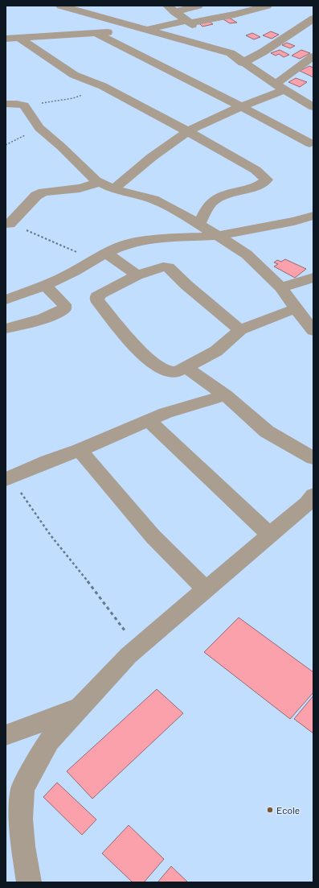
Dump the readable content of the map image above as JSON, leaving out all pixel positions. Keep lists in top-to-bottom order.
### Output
{
  "places": ["Ecole"]
}
